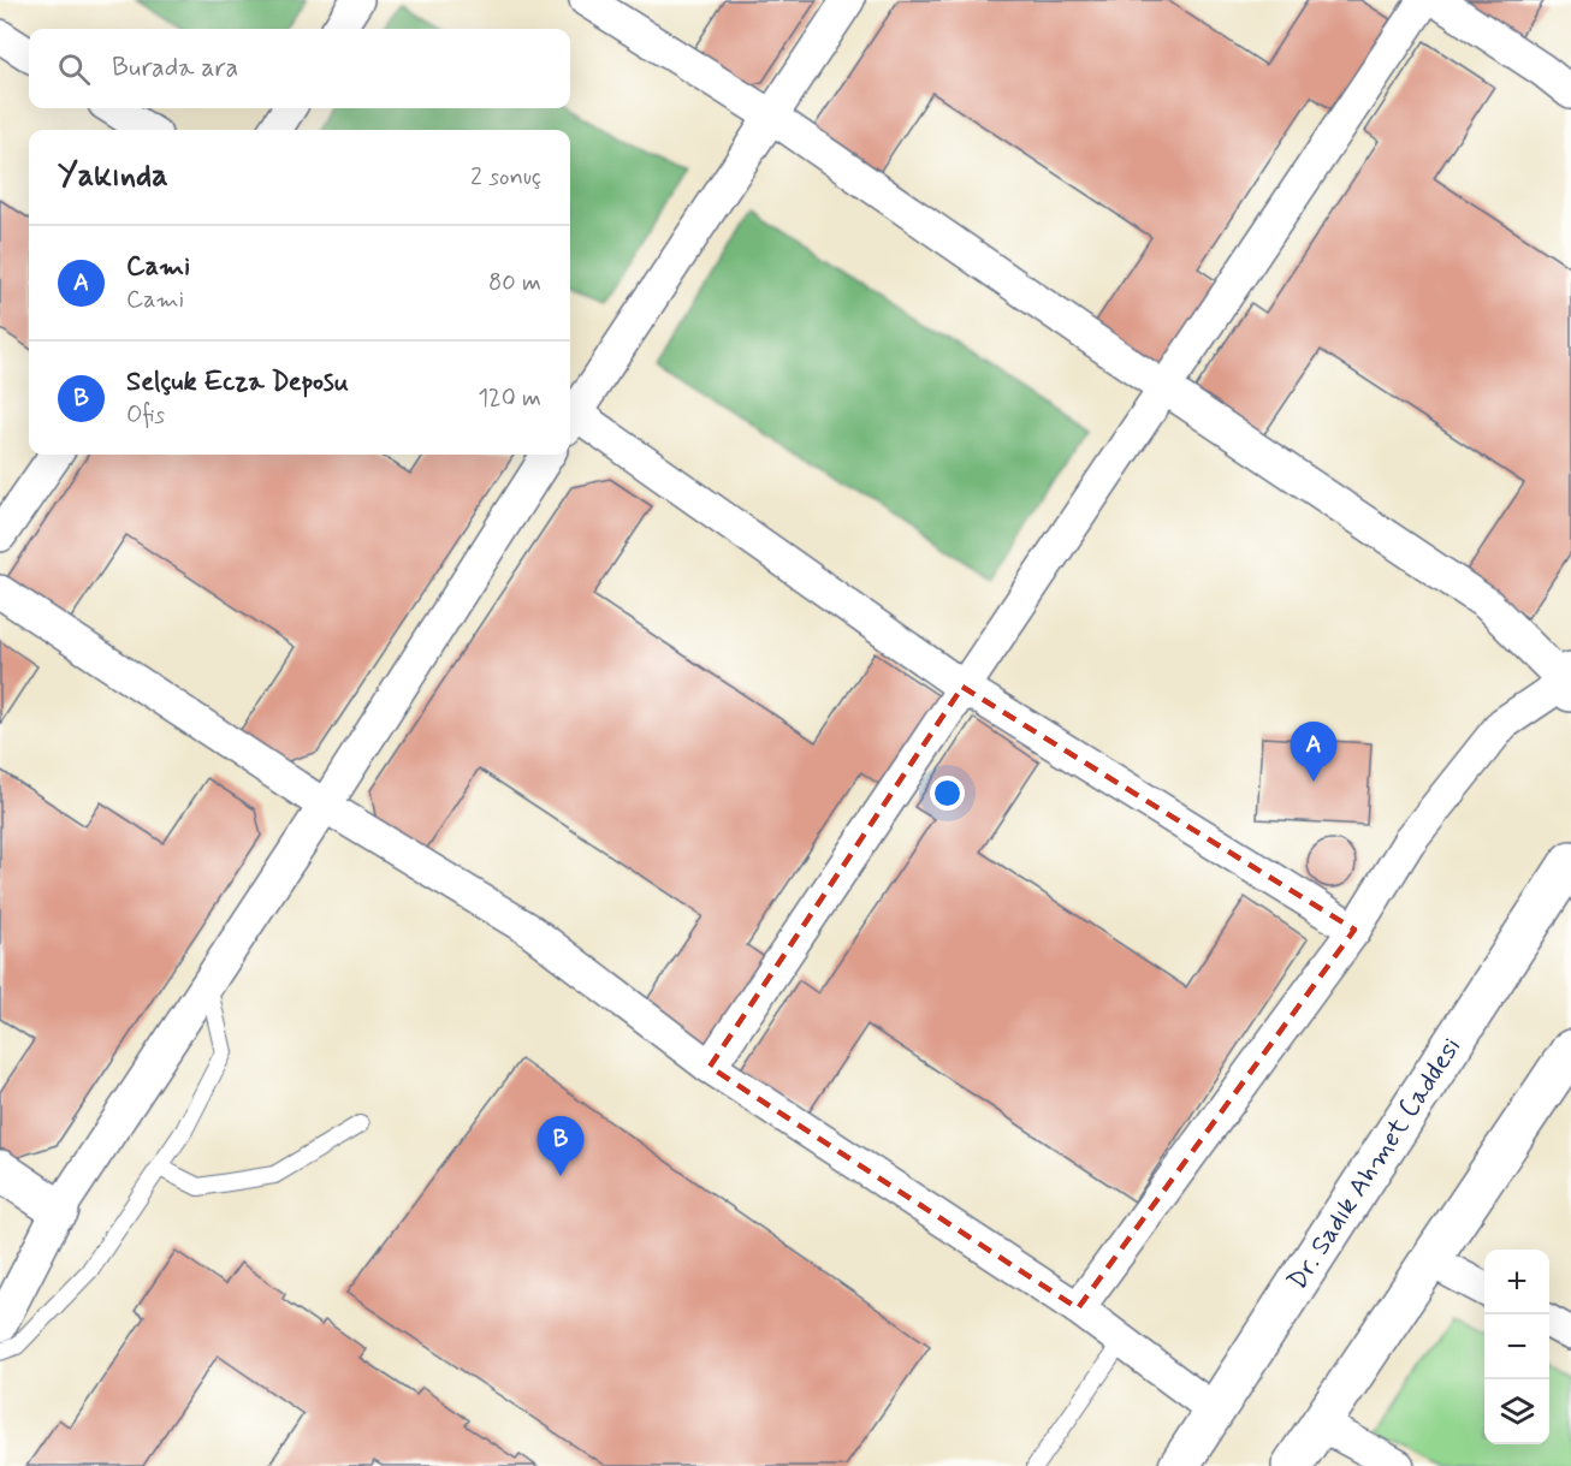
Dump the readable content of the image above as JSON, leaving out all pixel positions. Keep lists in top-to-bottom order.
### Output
{
  "streets": {
    "main road": ["Dr. Sadık Ahmet Caddesi"]
  },
  "page": {
    "search": "Burada ara",
    "heading": ["Yakında", "2 sonuç"],
    "list": [
      {
        "mark": "A",
        "name": "Cami",
        "note": "Cami",
        "value": "80 m"
      },
      {
        "mark": "B",
        "name": "Selçuk Ecza Deposu",
        "note": "Ofis",
        "value": "120 m"
      }
    ],
    "pins": ["A", "B"],
    "map_buttons": ["+", "−"]
  }
}
